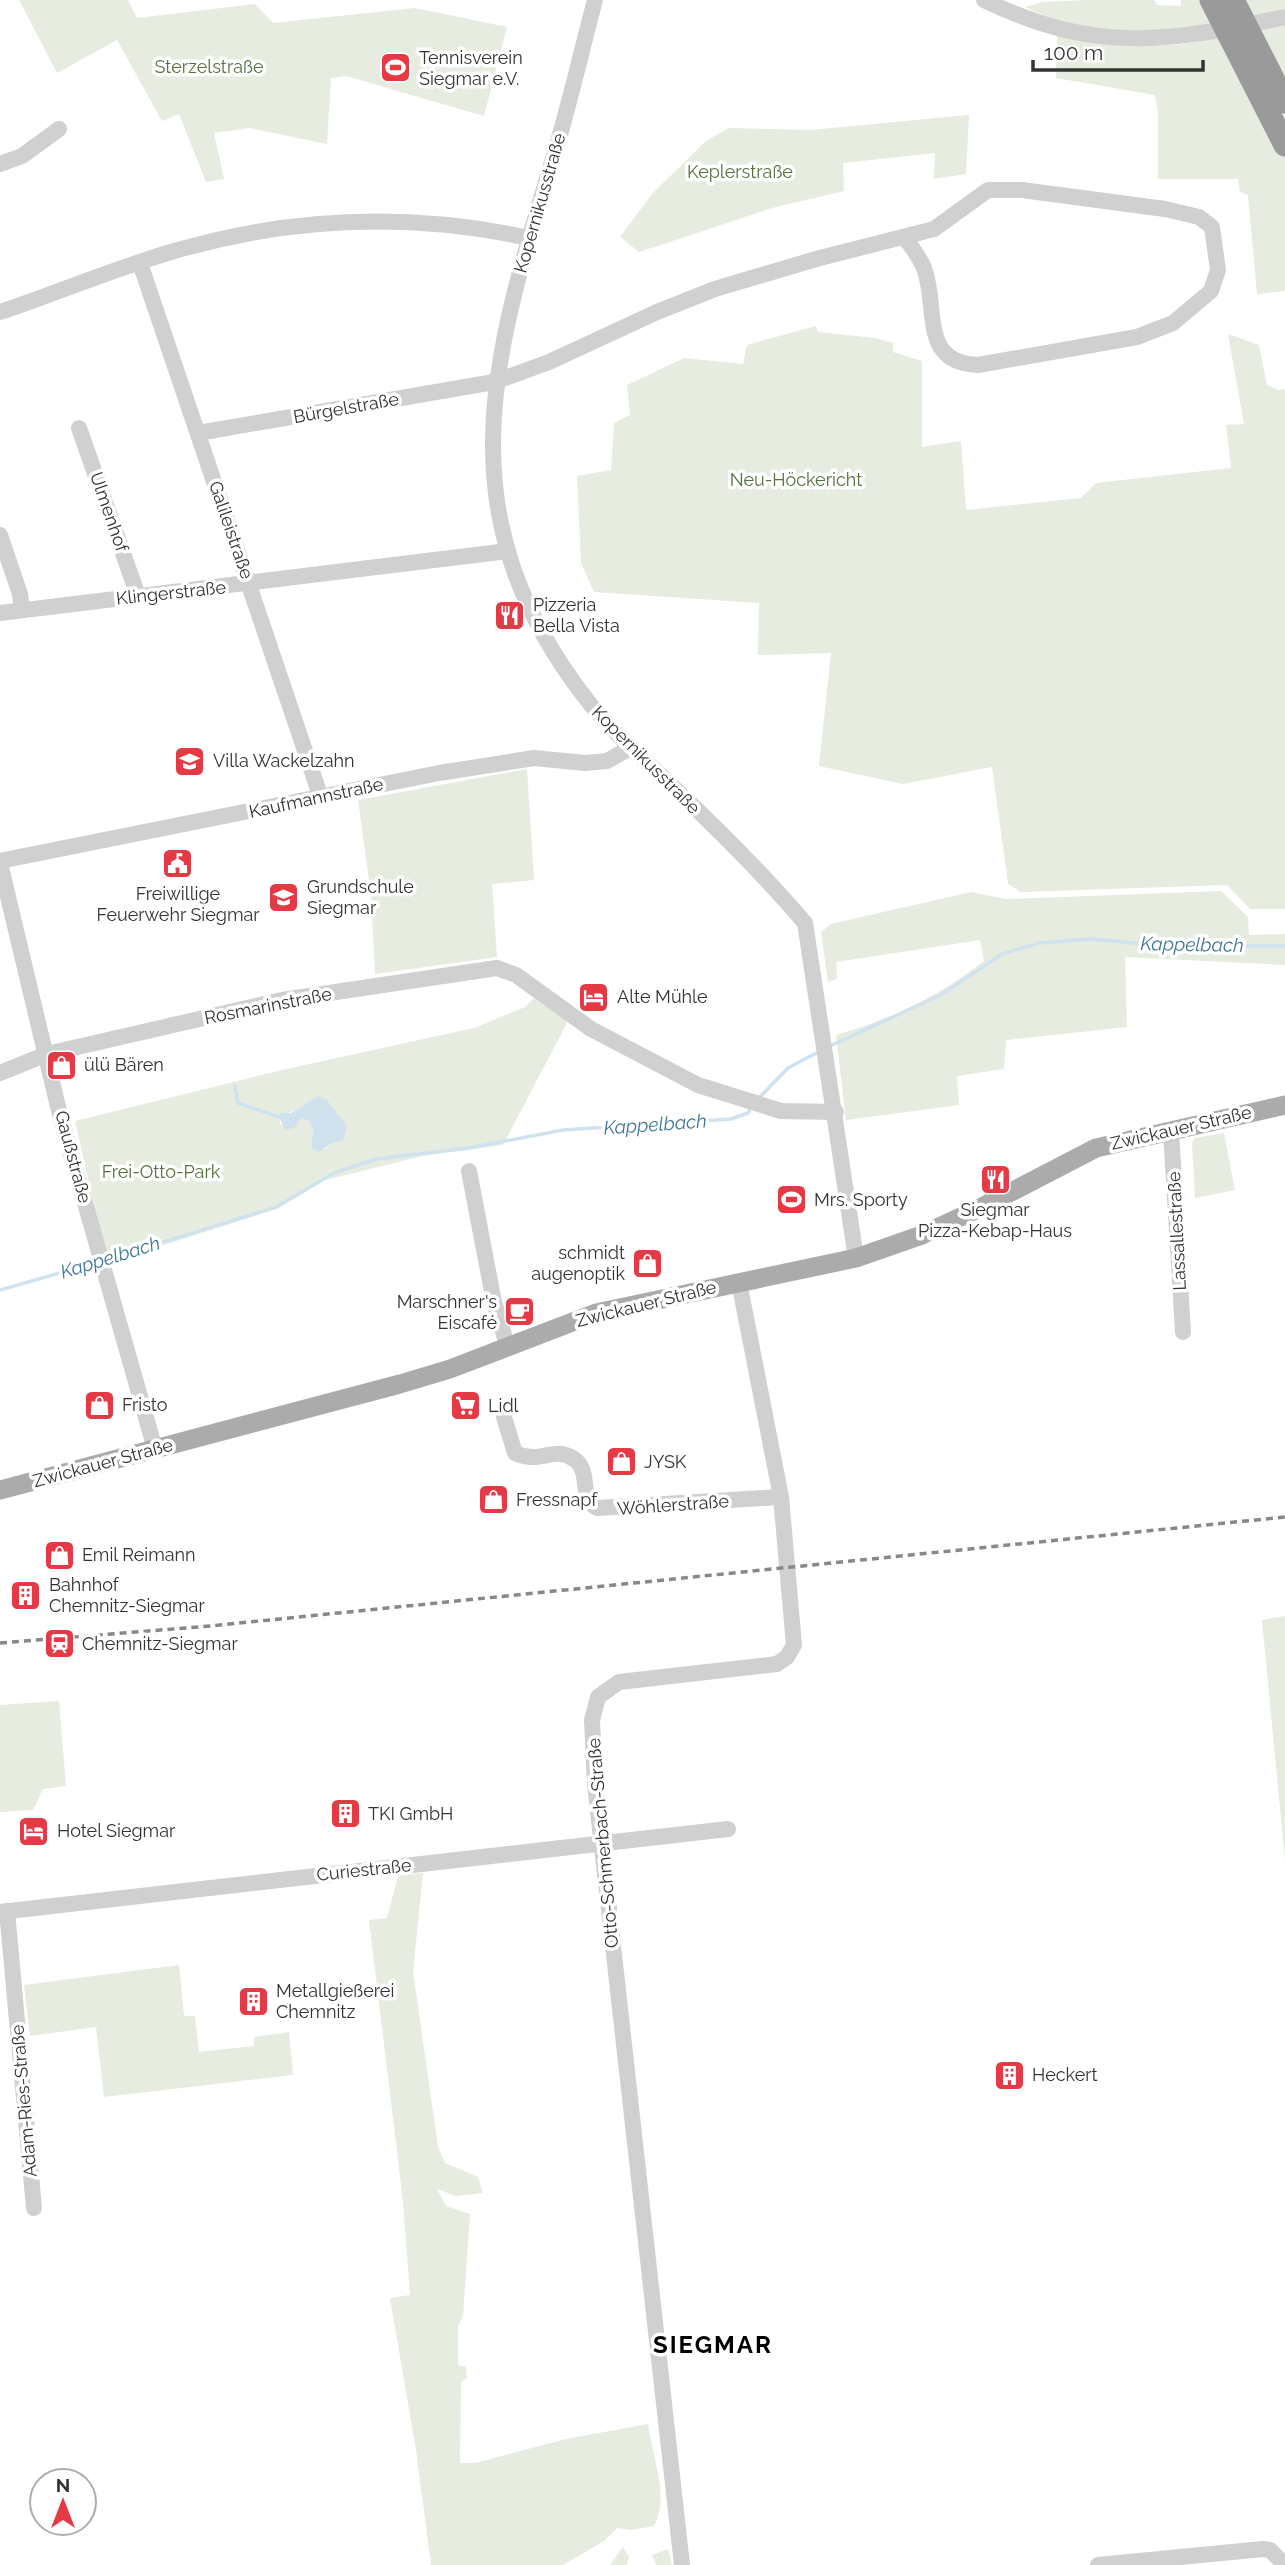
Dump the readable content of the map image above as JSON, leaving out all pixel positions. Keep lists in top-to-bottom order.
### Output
{
  "streets": {
    "main road": ["Zwickauer Straße"],
    "street": [
      "Kopernikusstraße",
      "Bürgelstraße",
      "Ulmenhof",
      "Galileistraße",
      "Klingerstraße",
      "Kaufmannstraße",
      "Rosmarinstraße",
      "Gaußstraße",
      "Lassallestraße",
      "Wöhlerstraße",
      "Otto-Schmerbach-Straße",
      "Curiestraße",
      "Adam-Ries-Straße"
    ]
  },
  "crossings": [
    ["Kopernikusstraße", "Bürgelstraße"],
    ["Kopernikusstraße", "Klingerstraße"],
    ["Kopernikusstraße", "Kaufmannstraße"],
    ["Kopernikusstraße", "Rosmarinstraße"],
    ["Kopernikusstraße", "Zwickauer Straße"],
    ["Bürgelstraße", "Galileistraße"],
    ["Ulmenhof", "Klingerstraße"],
    ["Galileistraße", "Klingerstraße"],
    ["Galileistraße", "Kaufmannstraße"],
    ["Kaufmannstraße", "Gaußstraße"],
    ["Rosmarinstraße", "Gaußstraße"],
    ["Zwickauer Straße", "Gaußstraße"],
    ["Zwickauer Straße", "Lassallestraße"],
    ["Zwickauer Straße", "Otto-Schmerbach-Straße"],
    ["Wöhlerstraße", "Otto-Schmerbach-Straße"],
    ["Otto-Schmerbach-Straße", "Curiestraße"],
    ["Curiestraße", "Adam-Ries-Straße"]
  ],
  "districts": ["SIEGMAR"],
  "water": ["Kappelbach"],
  "parks": [
    "Sterzelstraße",
    "Keplerstraße",
    "Neu-Höckericht",
    "Frei-Otto-Park"
  ],
  "places": {
    "sports": ["Tennisverein Siegmar e.V.", "Mrs. Sporty"],
    "restaurant": ["Pizzeria Bella Vista", "Siegmar Pizza-Kebap-Haus"],
    "school or university": ["Villa Wackelzahn", "Grundschule Siegmar"],
    "public building": ["Freiwillige Feuerwehr Siegmar"],
    "hotel": ["Alte Mühle", "Hotel Siegmar"],
    "shop": [
      "ülü Bären",
      "schmidt augenoptik",
      "Fristo",
      "JYSK",
      "Fressnapf",
      "Emil Reimann"
    ],
    "cafe": ["Marschner's Eiscafé"],
    "supermarket": ["Lidl"],
    "building": [
      "Bahnhof Chemnitz-Siegmar",
      "TKI GmbH",
      "Metallgießerei Chemnitz",
      "Heckert"
    ],
    "station": ["Chemnitz-Siegmar"]
  },
  "scale_bar": "100 m",
  "north": "top"
}
